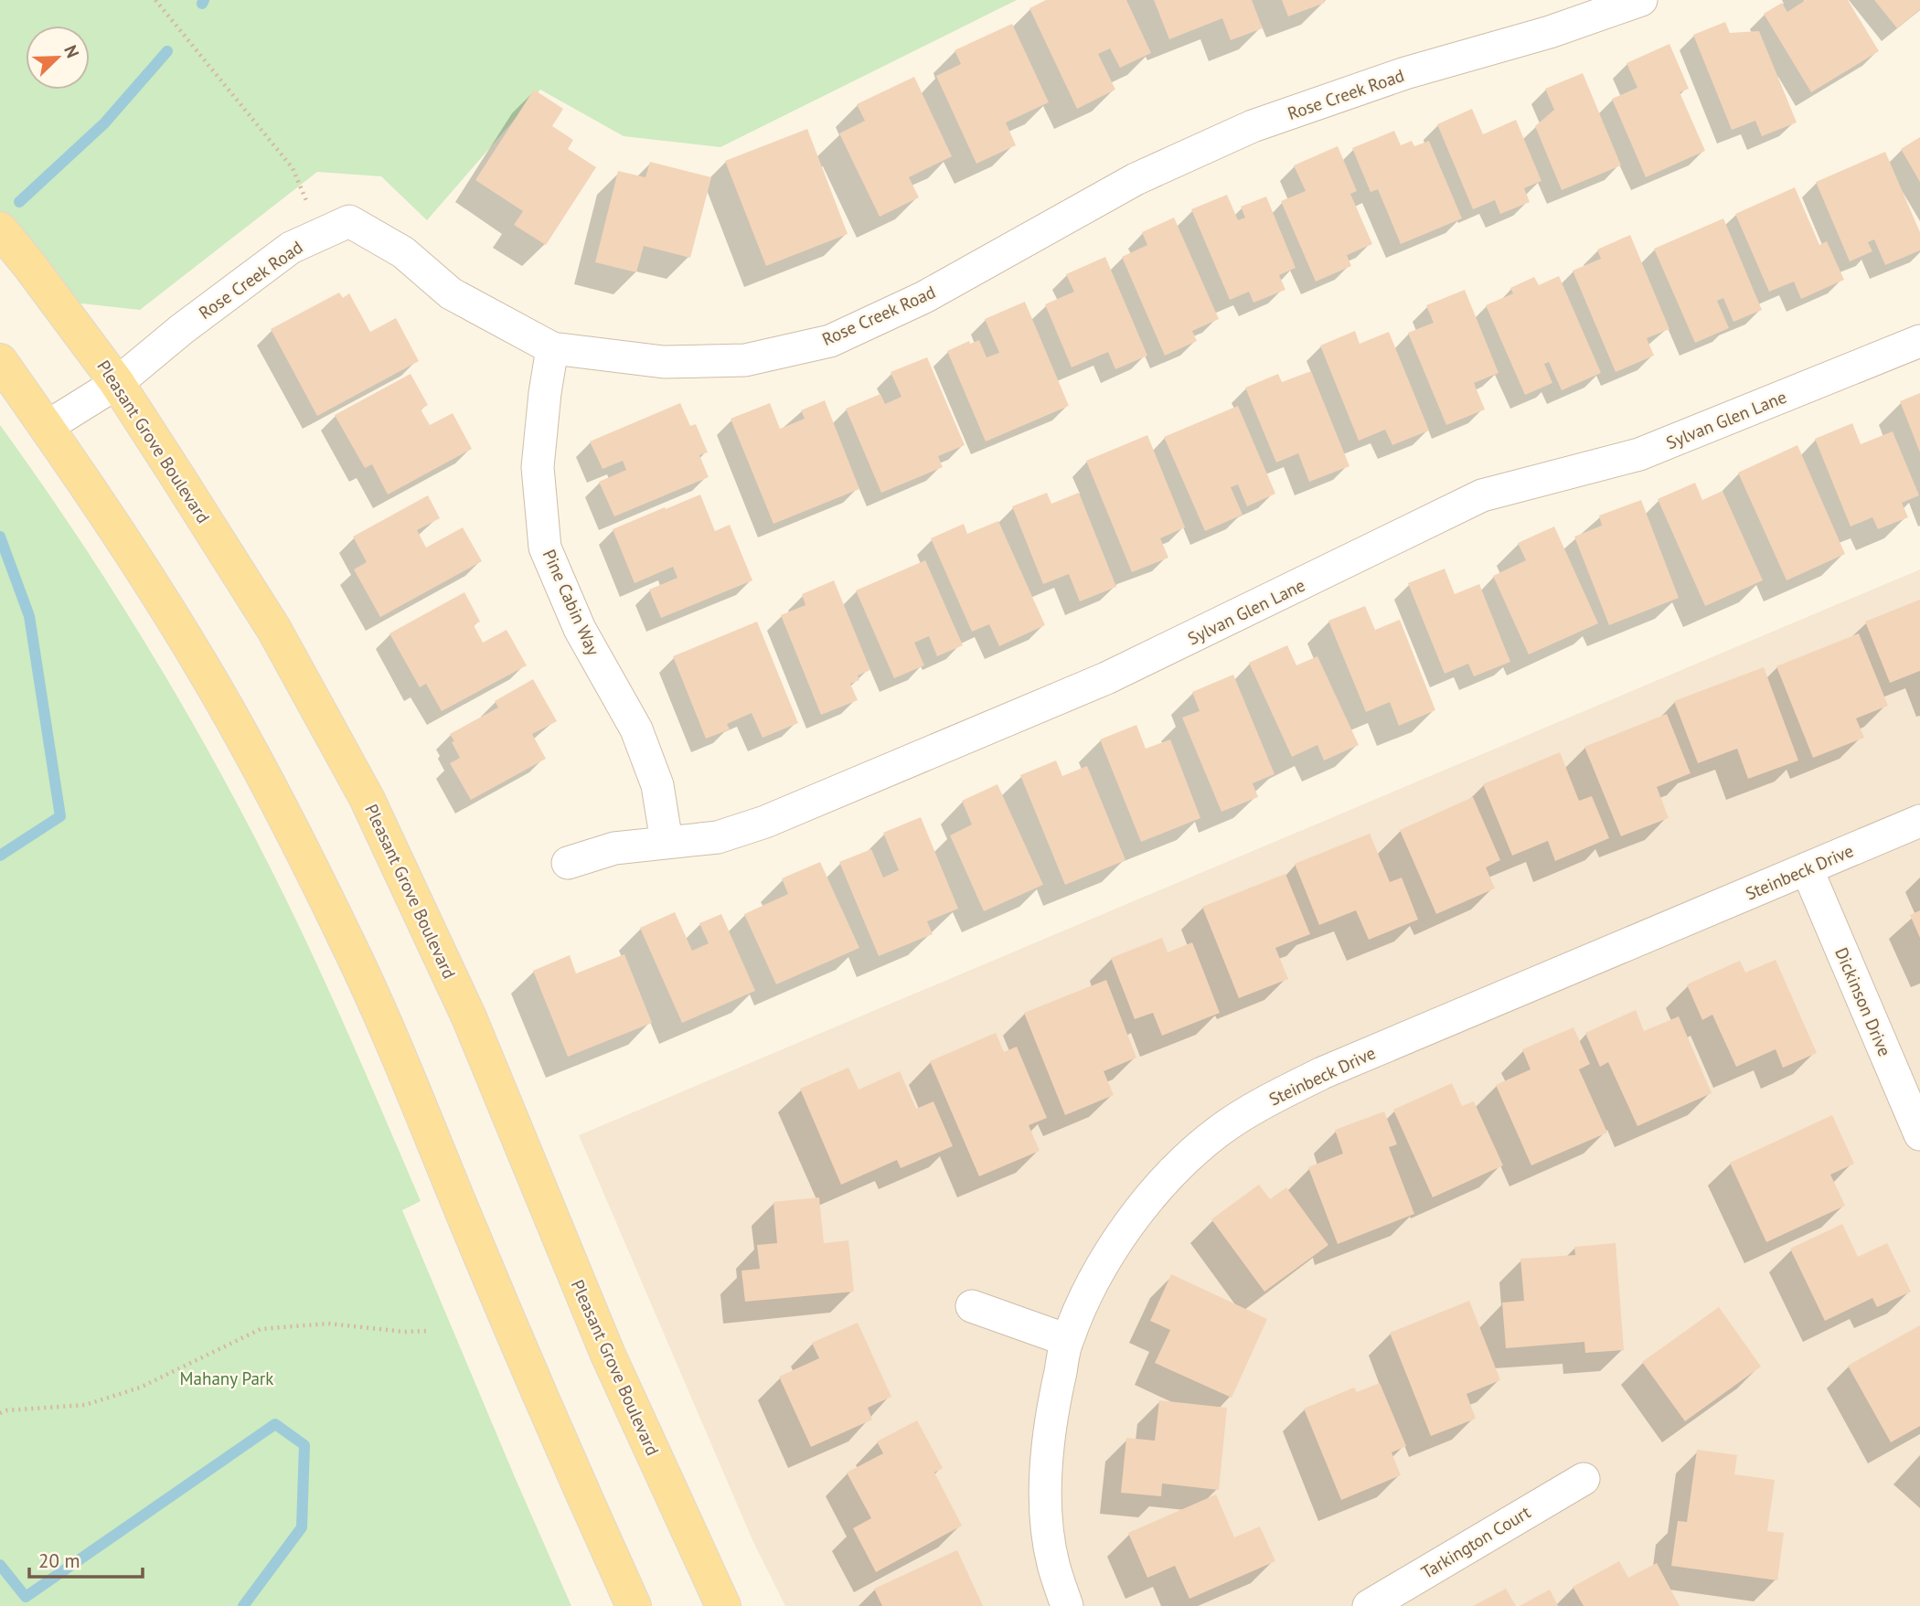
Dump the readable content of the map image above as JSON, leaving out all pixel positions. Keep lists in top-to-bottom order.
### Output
{
  "streets": {
    "main road": ["Pleasant Grove Boulevard"],
    "street": [
      "Rose Creek Road",
      "Sylvan Glen Lane",
      "Pine Cabin Way",
      "Steinbeck Drive",
      "Dickinson Drive",
      "Tarkington Court"
    ]
  },
  "crossings": [
    ["Rose Creek Road", "Pleasant Grove Boulevard"],
    ["Rose Creek Road", "Pine Cabin Way"],
    ["Sylvan Glen Lane", "Pine Cabin Way"],
    ["Steinbeck Drive", "Dickinson Drive"]
  ],
  "parks": ["Mahany Park"],
  "scale_bar": "20 m",
  "north": "top right"
}
